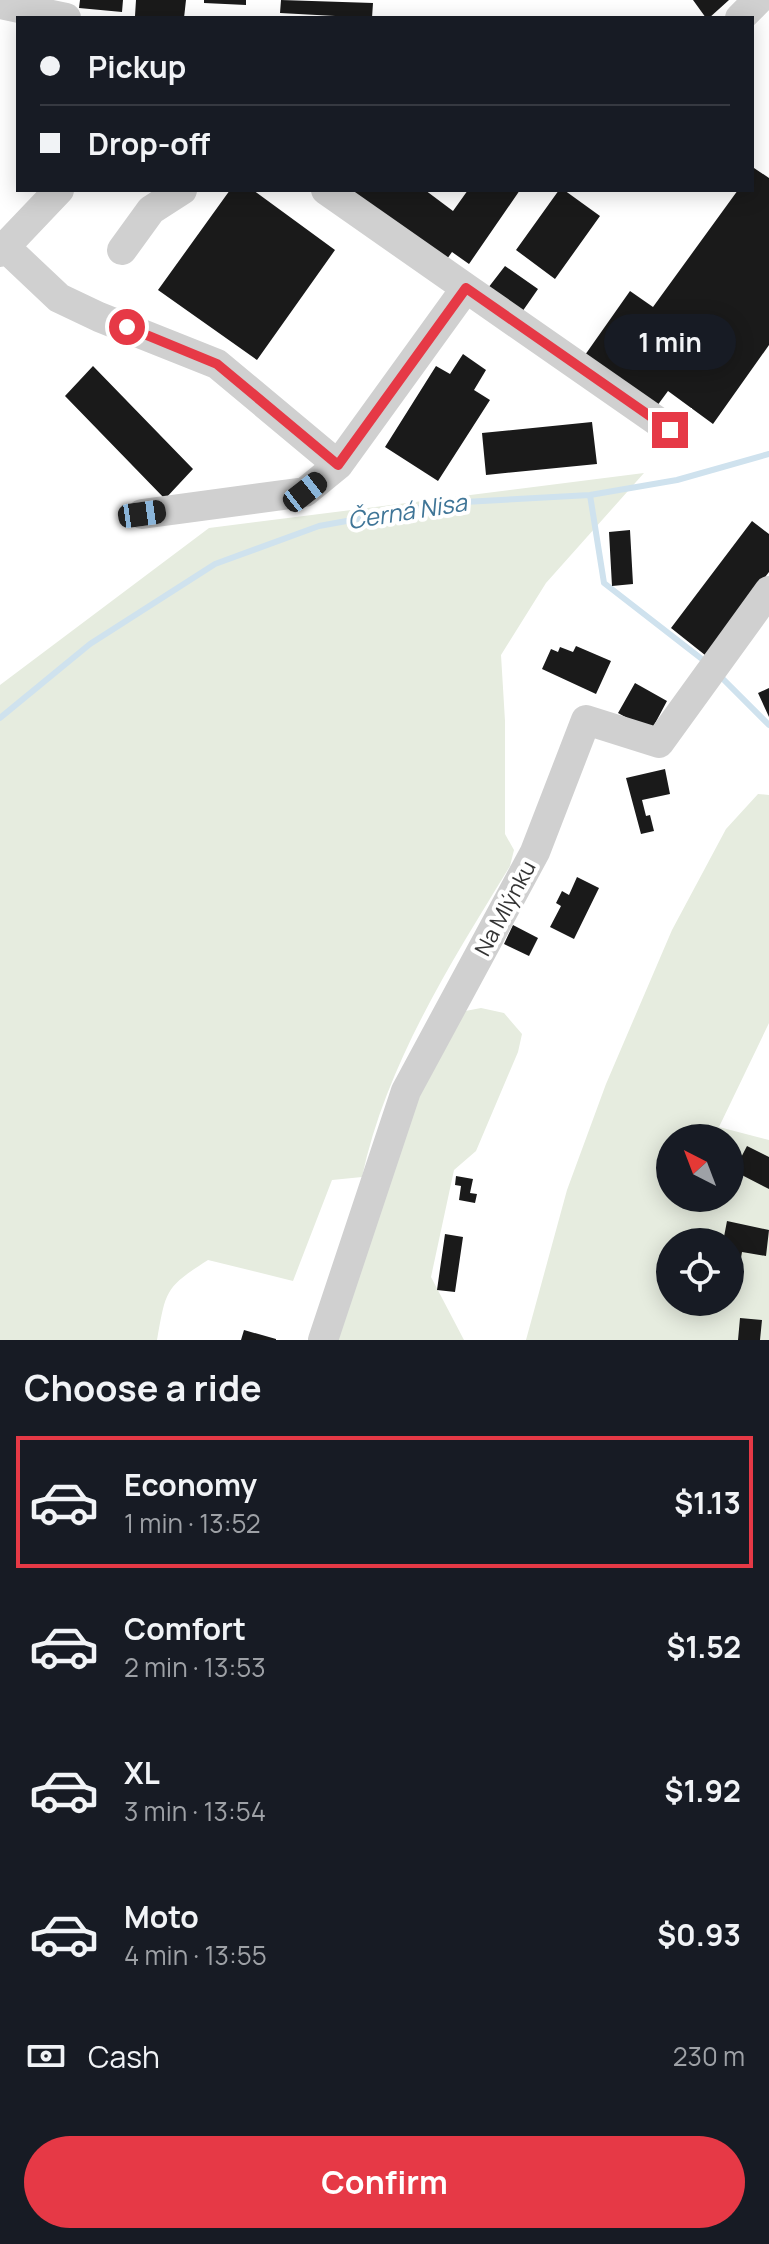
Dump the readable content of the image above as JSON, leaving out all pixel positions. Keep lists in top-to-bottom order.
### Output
{
  "streets": {
    "street": ["Na Mlýnku"]
  },
  "water": ["Černá Nisa"],
  "north": "top left",
  "page": {
    "banner": ["Pickup", "Drop-off"],
    "bubble": "1 min",
    "heading": "Choose a ride",
    "list": [
      {
        "name": "Economy",
        "note": "1 min · 13:52",
        "value": "$1.13"
      },
      {
        "name": "Comfort",
        "note": "2 min · 13:53",
        "value": "$1.52"
      },
      {
        "name": "XL",
        "note": "3 min · 13:54",
        "value": "$1.92"
      },
      {
        "name": "Moto",
        "note": "4 min · 13:55",
        "value": "$0.93"
      }
    ],
    "pay": ["Cash", "230 m"],
    "buttons": "Confirm"
  }
}
